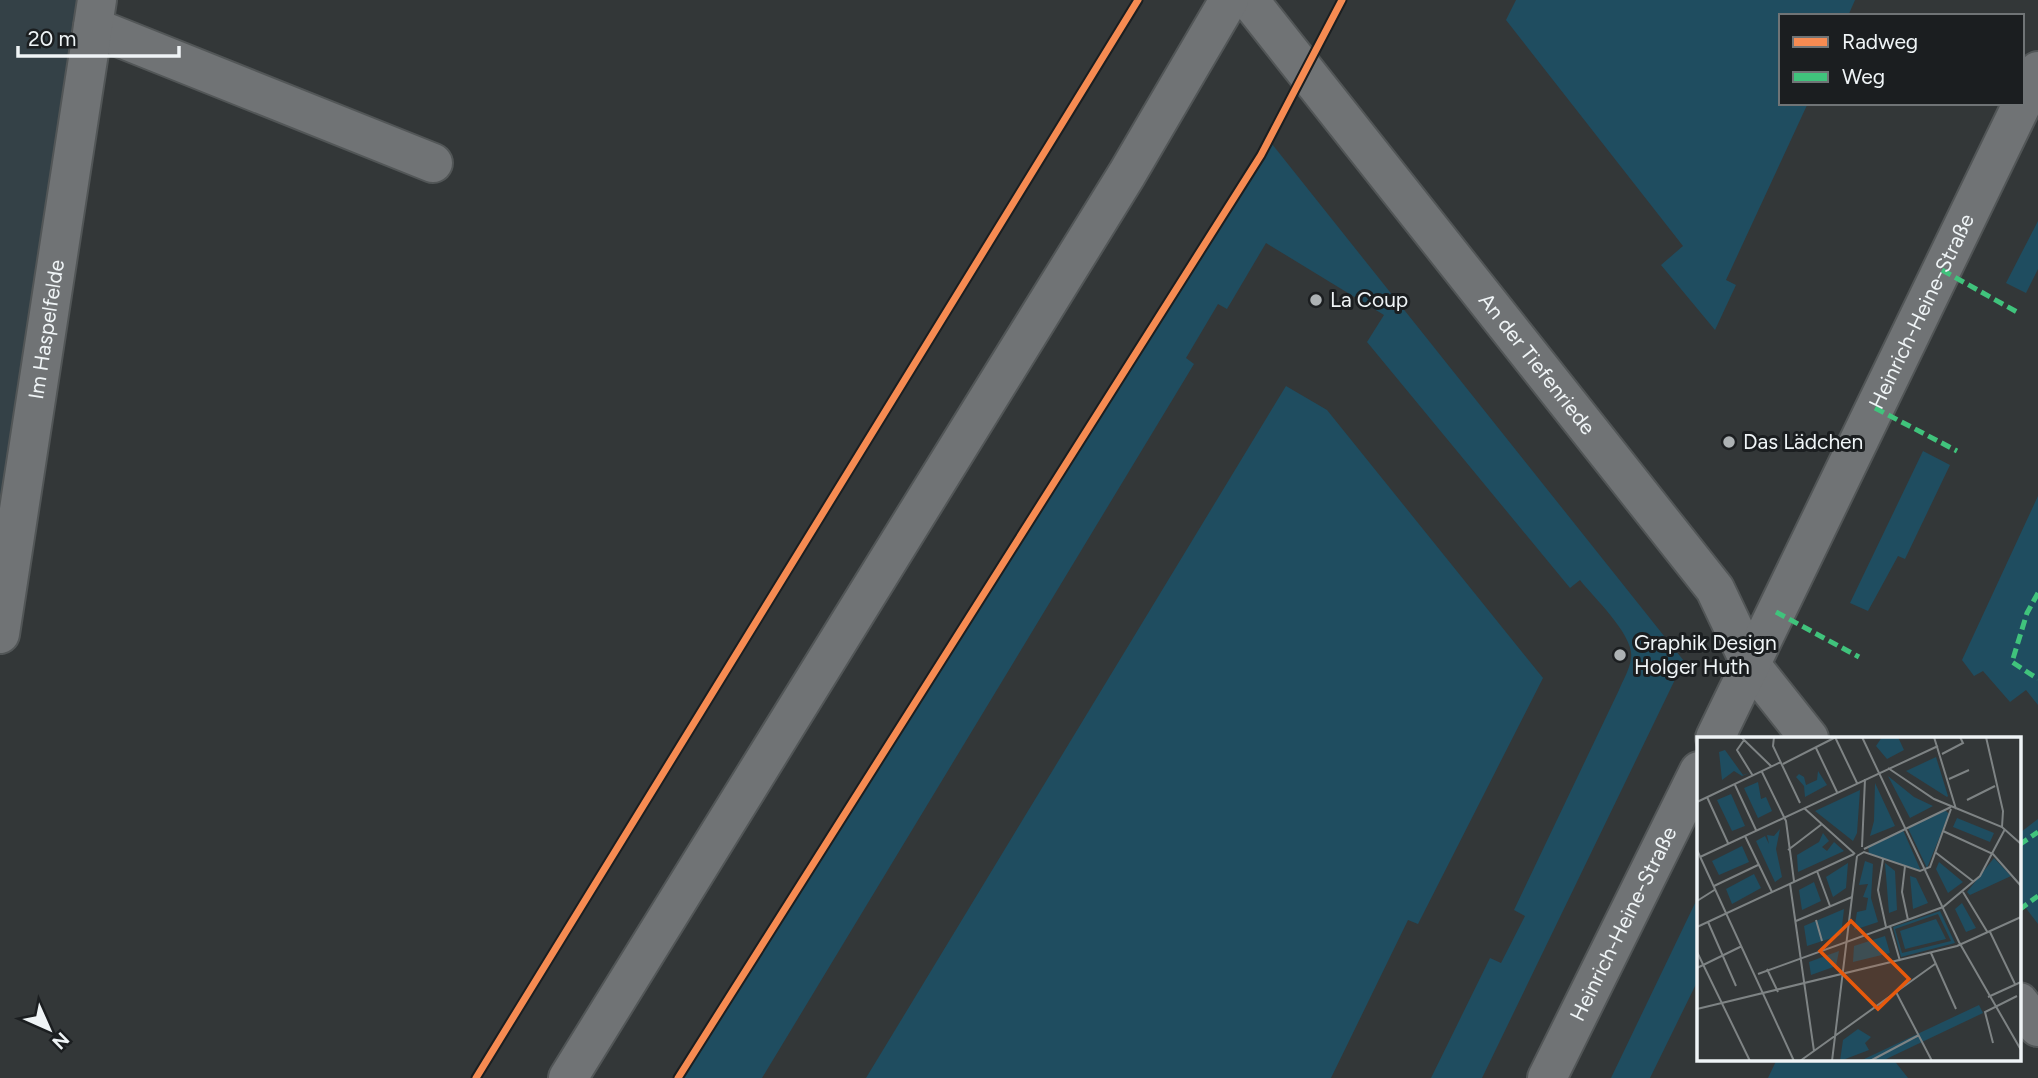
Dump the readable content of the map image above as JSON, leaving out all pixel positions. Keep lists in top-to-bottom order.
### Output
{
  "streets": {
    "street": ["Heinrich-Heine-Straße", "Im Haspelfelde", "An der Tiefenriede"]
  },
  "crossings": [
    ["Heinrich-Heine-Straße", "An der Tiefenriede"]
  ],
  "places": ["La Coup", "Das Lädchen", "Graphik Design Holger Huth"],
  "legend": ["Radweg", "Weg"],
  "scale_bar": "20 m",
  "north": "bottom right"
}
